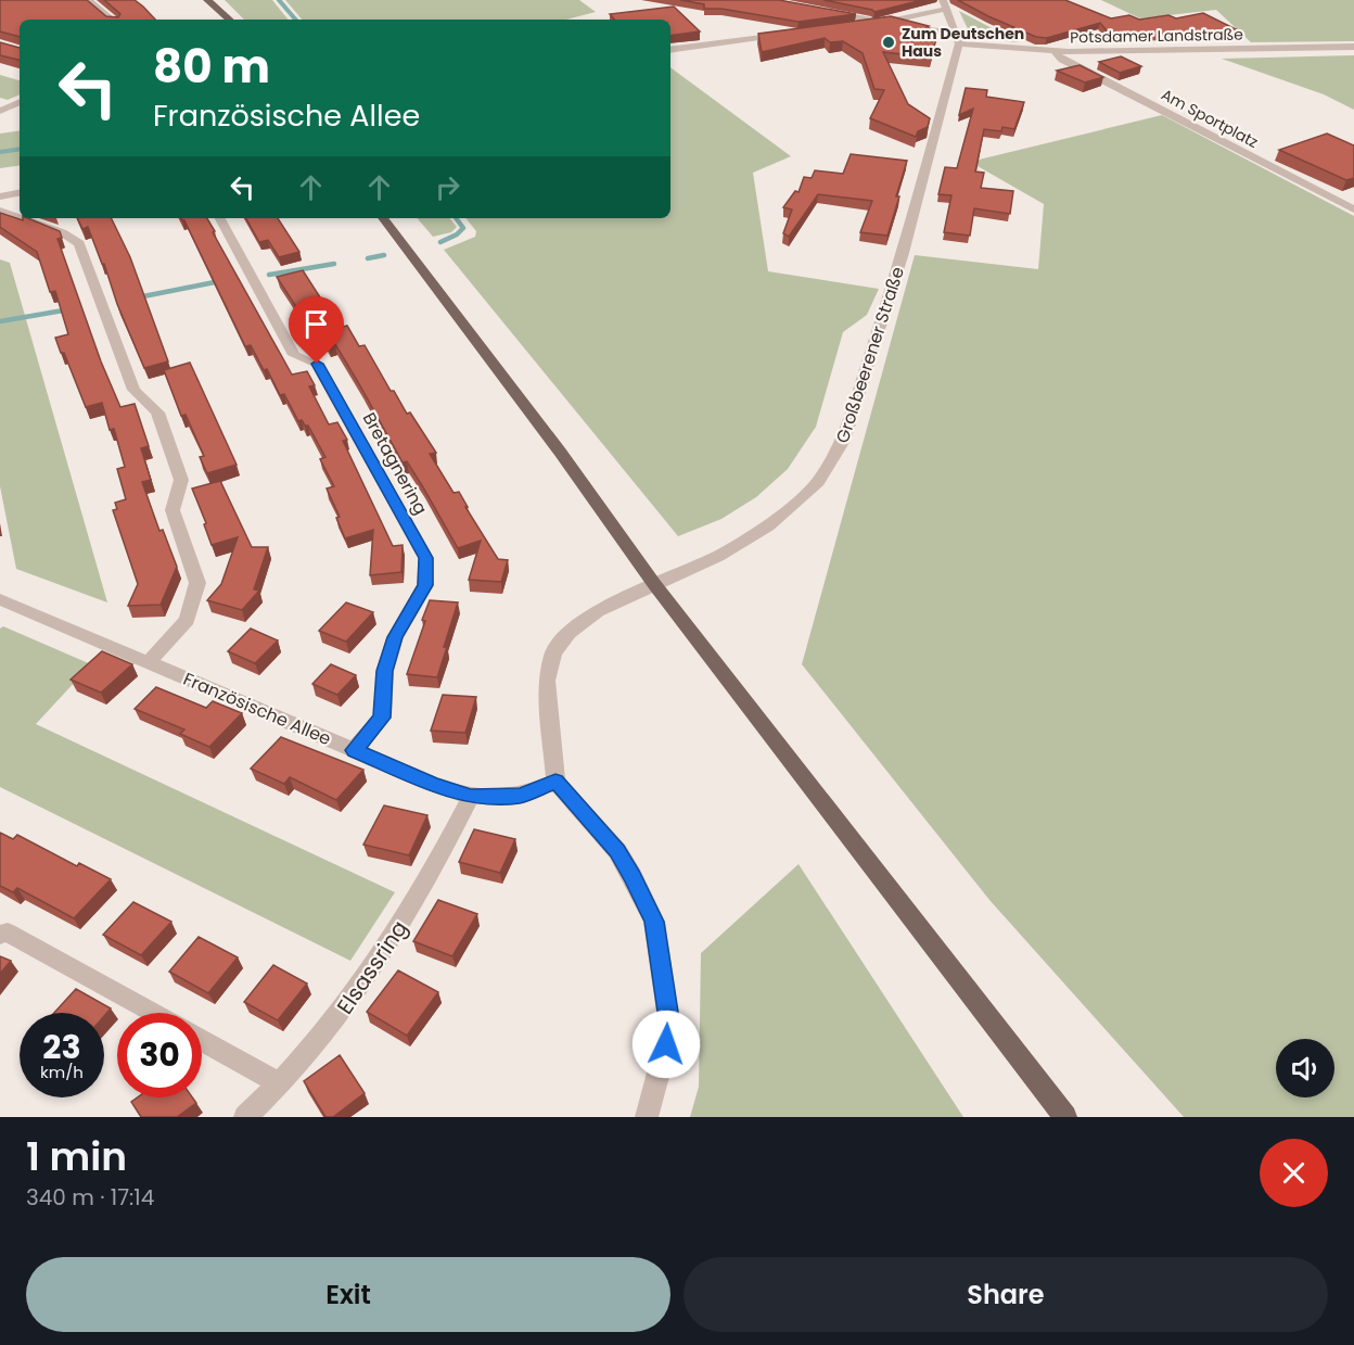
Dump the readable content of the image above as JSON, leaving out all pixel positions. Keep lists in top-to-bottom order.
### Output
{
  "streets": {
    "street": [
      "Potsdamer Landstraße",
      "Am Sportplatz",
      "Großbeerener Straße",
      "Bretagnering",
      "Französische Allee",
      "Elsassring"
    ]
  },
  "crossings": [
    ["Potsdamer Landstraße", "Am Sportplatz"],
    ["Potsdamer Landstraße", "Großbeerener Straße"],
    ["Großbeerener Straße", "Französische Allee"],
    ["Bretagnering", "Französische Allee"],
    ["Französische Allee", "Elsassring"]
  ],
  "places": ["Zum Deutschen Haus"],
  "page": {
    "turn": ["80 m", "Französische Allee"],
    "speed": "23 km/h",
    "limit": "30",
    "heading": ["1 min", "340 m · 17:14"],
    "buttons": ["Exit", "Share"]
  }
}
